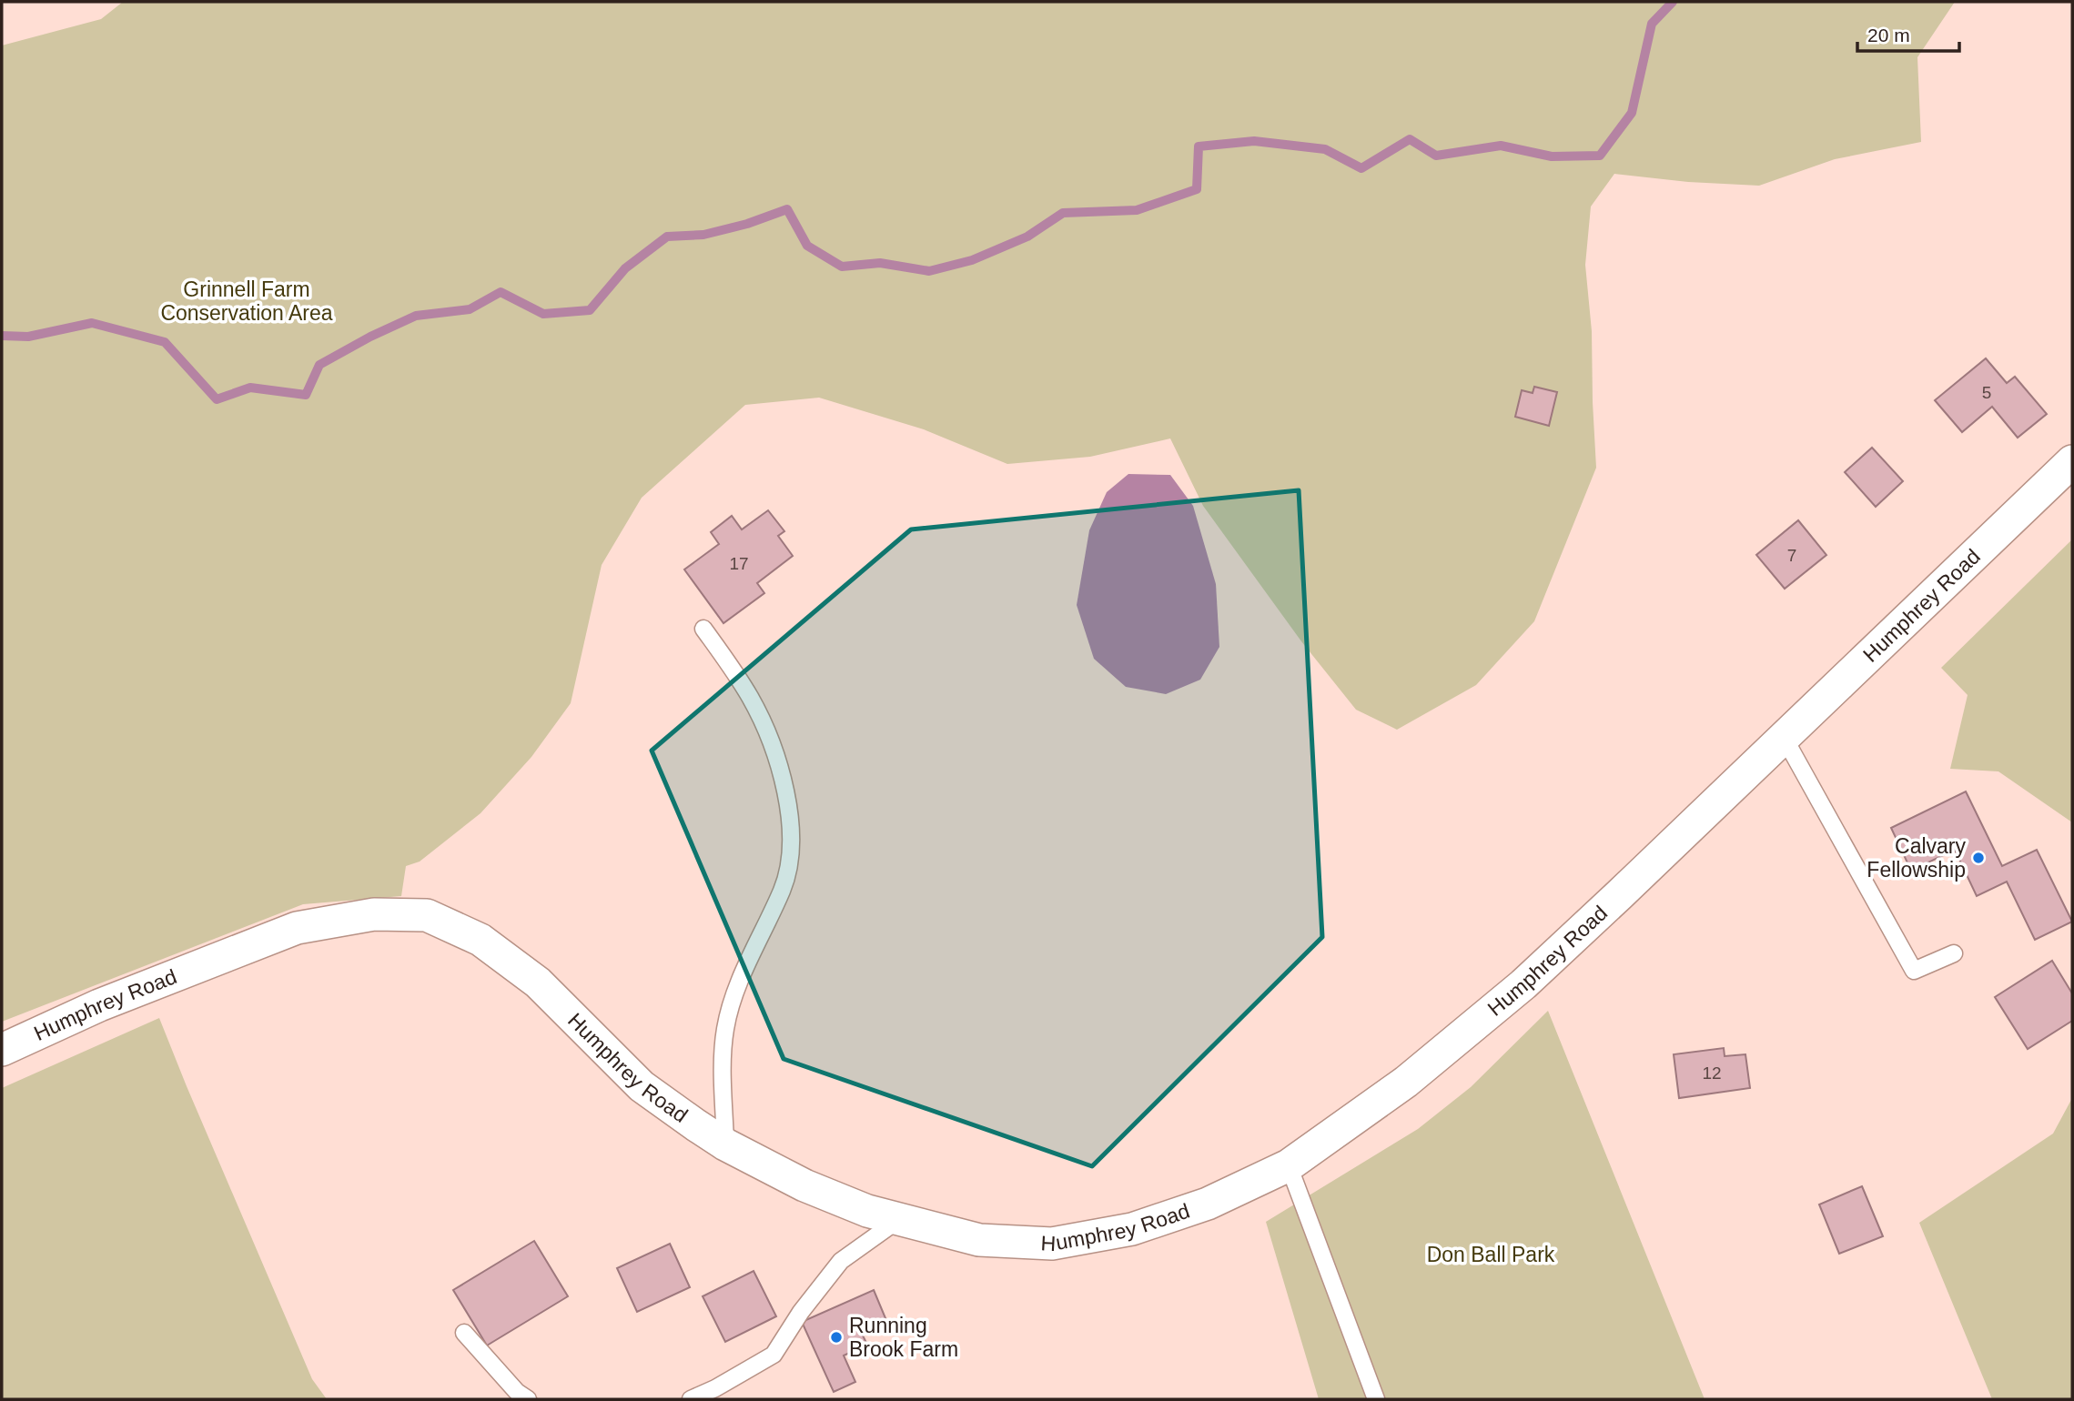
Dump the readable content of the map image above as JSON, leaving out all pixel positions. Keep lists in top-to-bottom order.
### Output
{
  "streets": {
    "street": ["Humphrey Road"]
  },
  "parks": ["Grinnell Farm Conservation Area", "Don Ball Park"],
  "places": ["Calvary Fellowship", "Running Brook Farm"],
  "house_numbers": [
    "5",
    "7",
    "17",
    "12"
  ],
  "scale_bar": "20 m"
}
